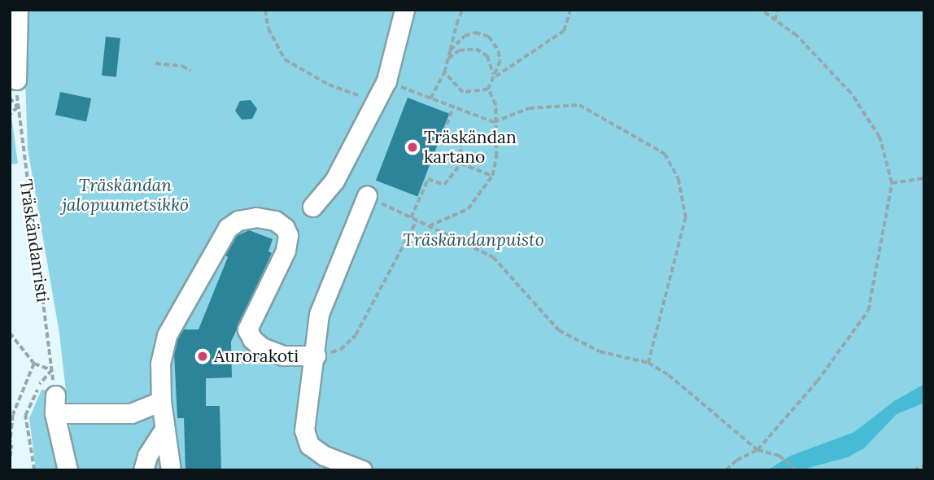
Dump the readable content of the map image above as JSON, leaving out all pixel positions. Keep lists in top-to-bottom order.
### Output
{
  "streets": {
    "path": ["Träskändanristi"]
  },
  "parks": ["Träskändan jalopuumetsikkö", "Träskändanpuisto"],
  "places": ["Träskändan kartano", "Aurorakoti"]
}
